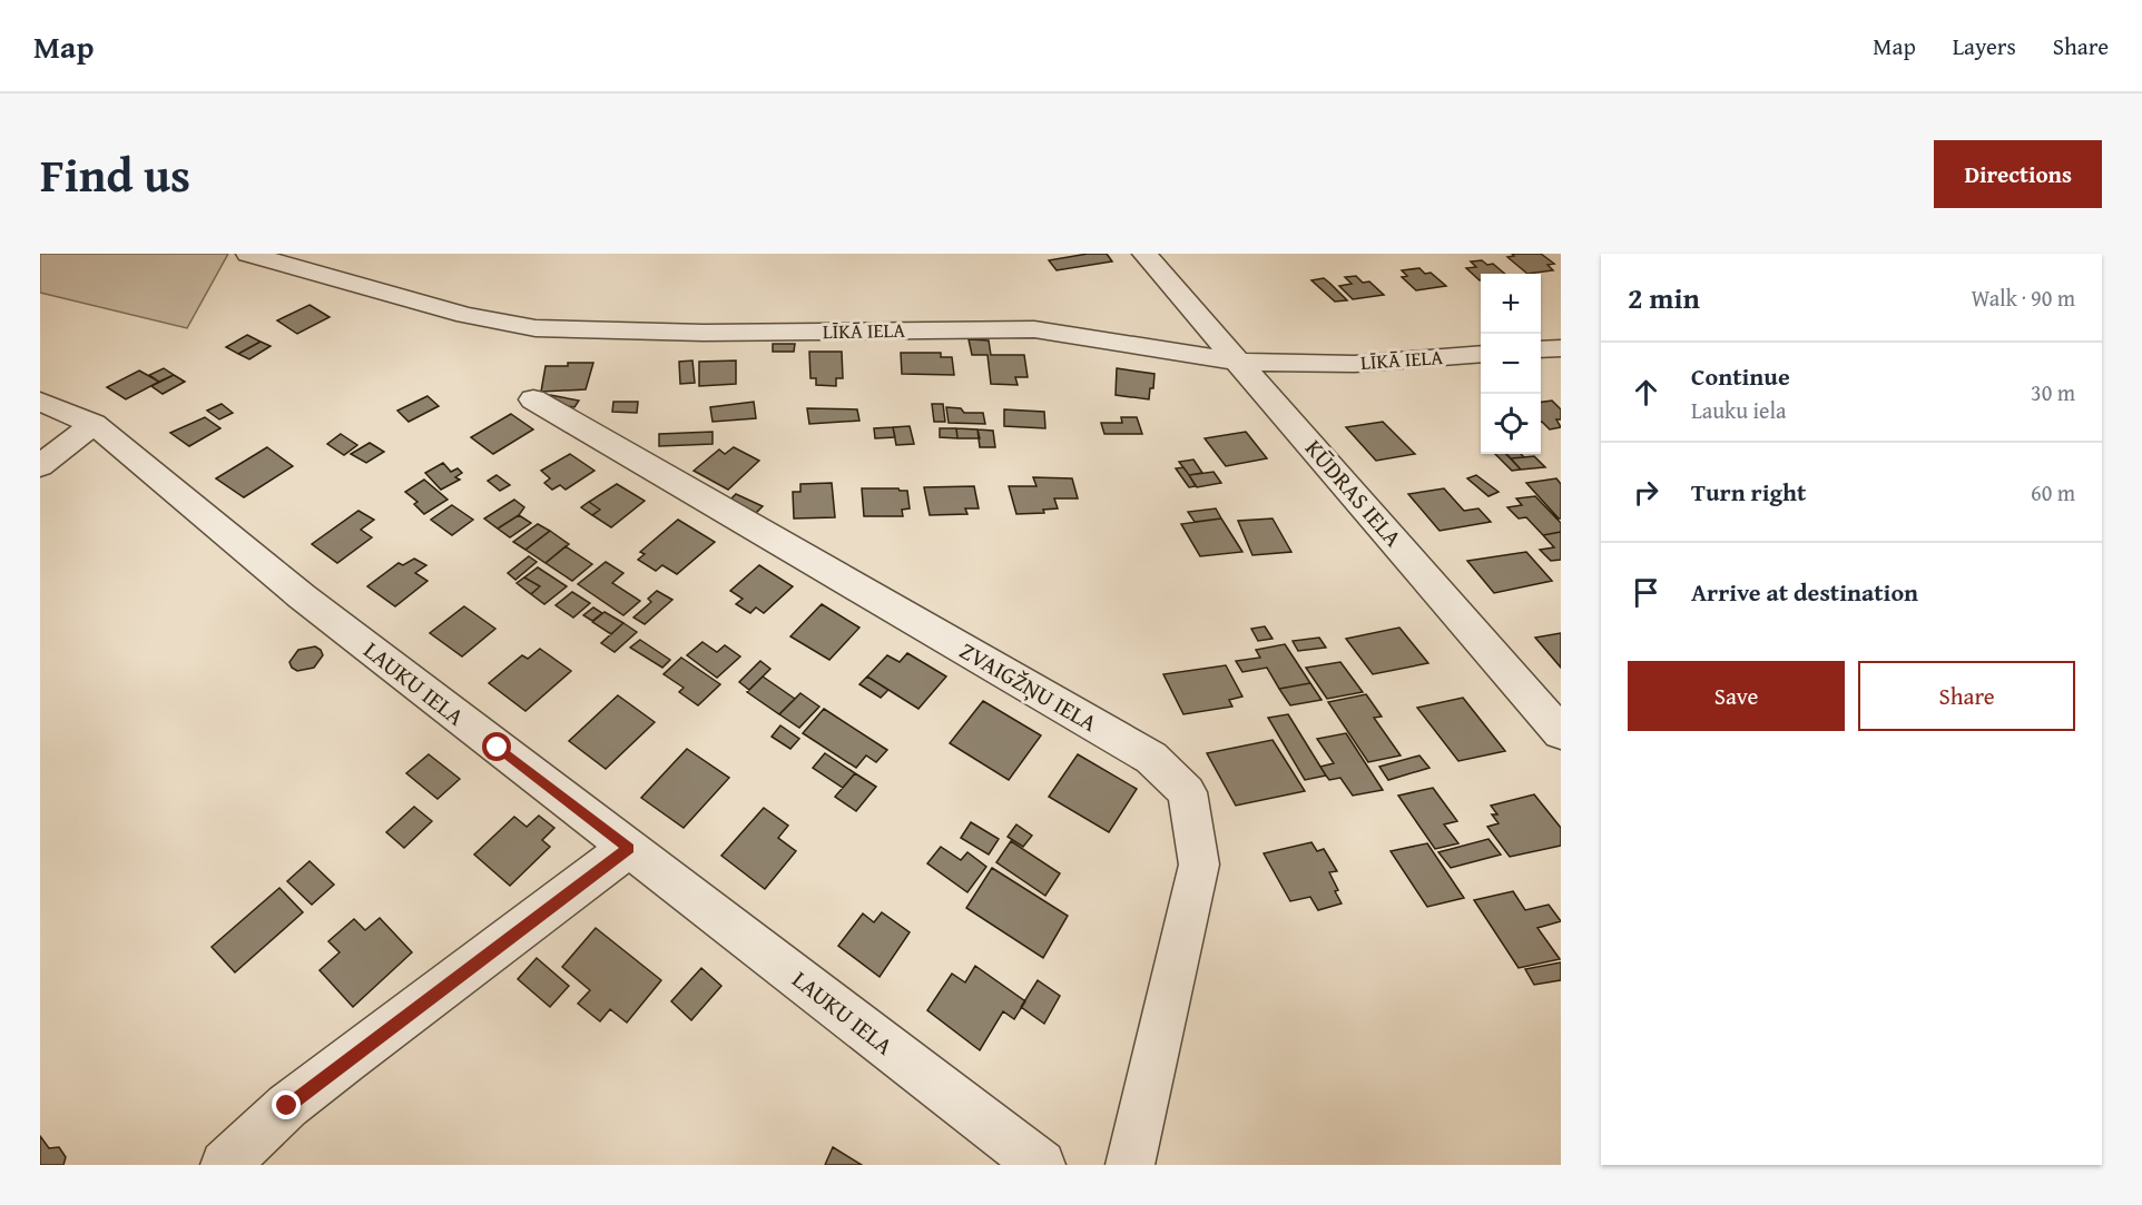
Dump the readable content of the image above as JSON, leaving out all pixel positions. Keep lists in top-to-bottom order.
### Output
{
  "streets": {
    "street": [
      "LĪKĀ IELA",
      "KŪDRAS IELA",
      "LAUKU IELA",
      "ZVAIGŽŅU IELA"
    ]
  },
  "crossings": [
    ["LĪKĀ IELA", "KŪDRAS IELA"]
  ],
  "page": {
    "header": "Map",
    "nav": ["Map", "Layers", "Share"],
    "title": "Find us",
    "buttons": [
      "Directions",
      ["Save", "Share"]
    ],
    "heading": ["2 min", "Walk · 90 m"],
    "map_buttons": ["+", "−"],
    "list": [
      ["Continue", "Lauku iela", "30 m"],
      ["Turn right", "60 m"],
      "Arrive at destination"
    ]
  }
}
